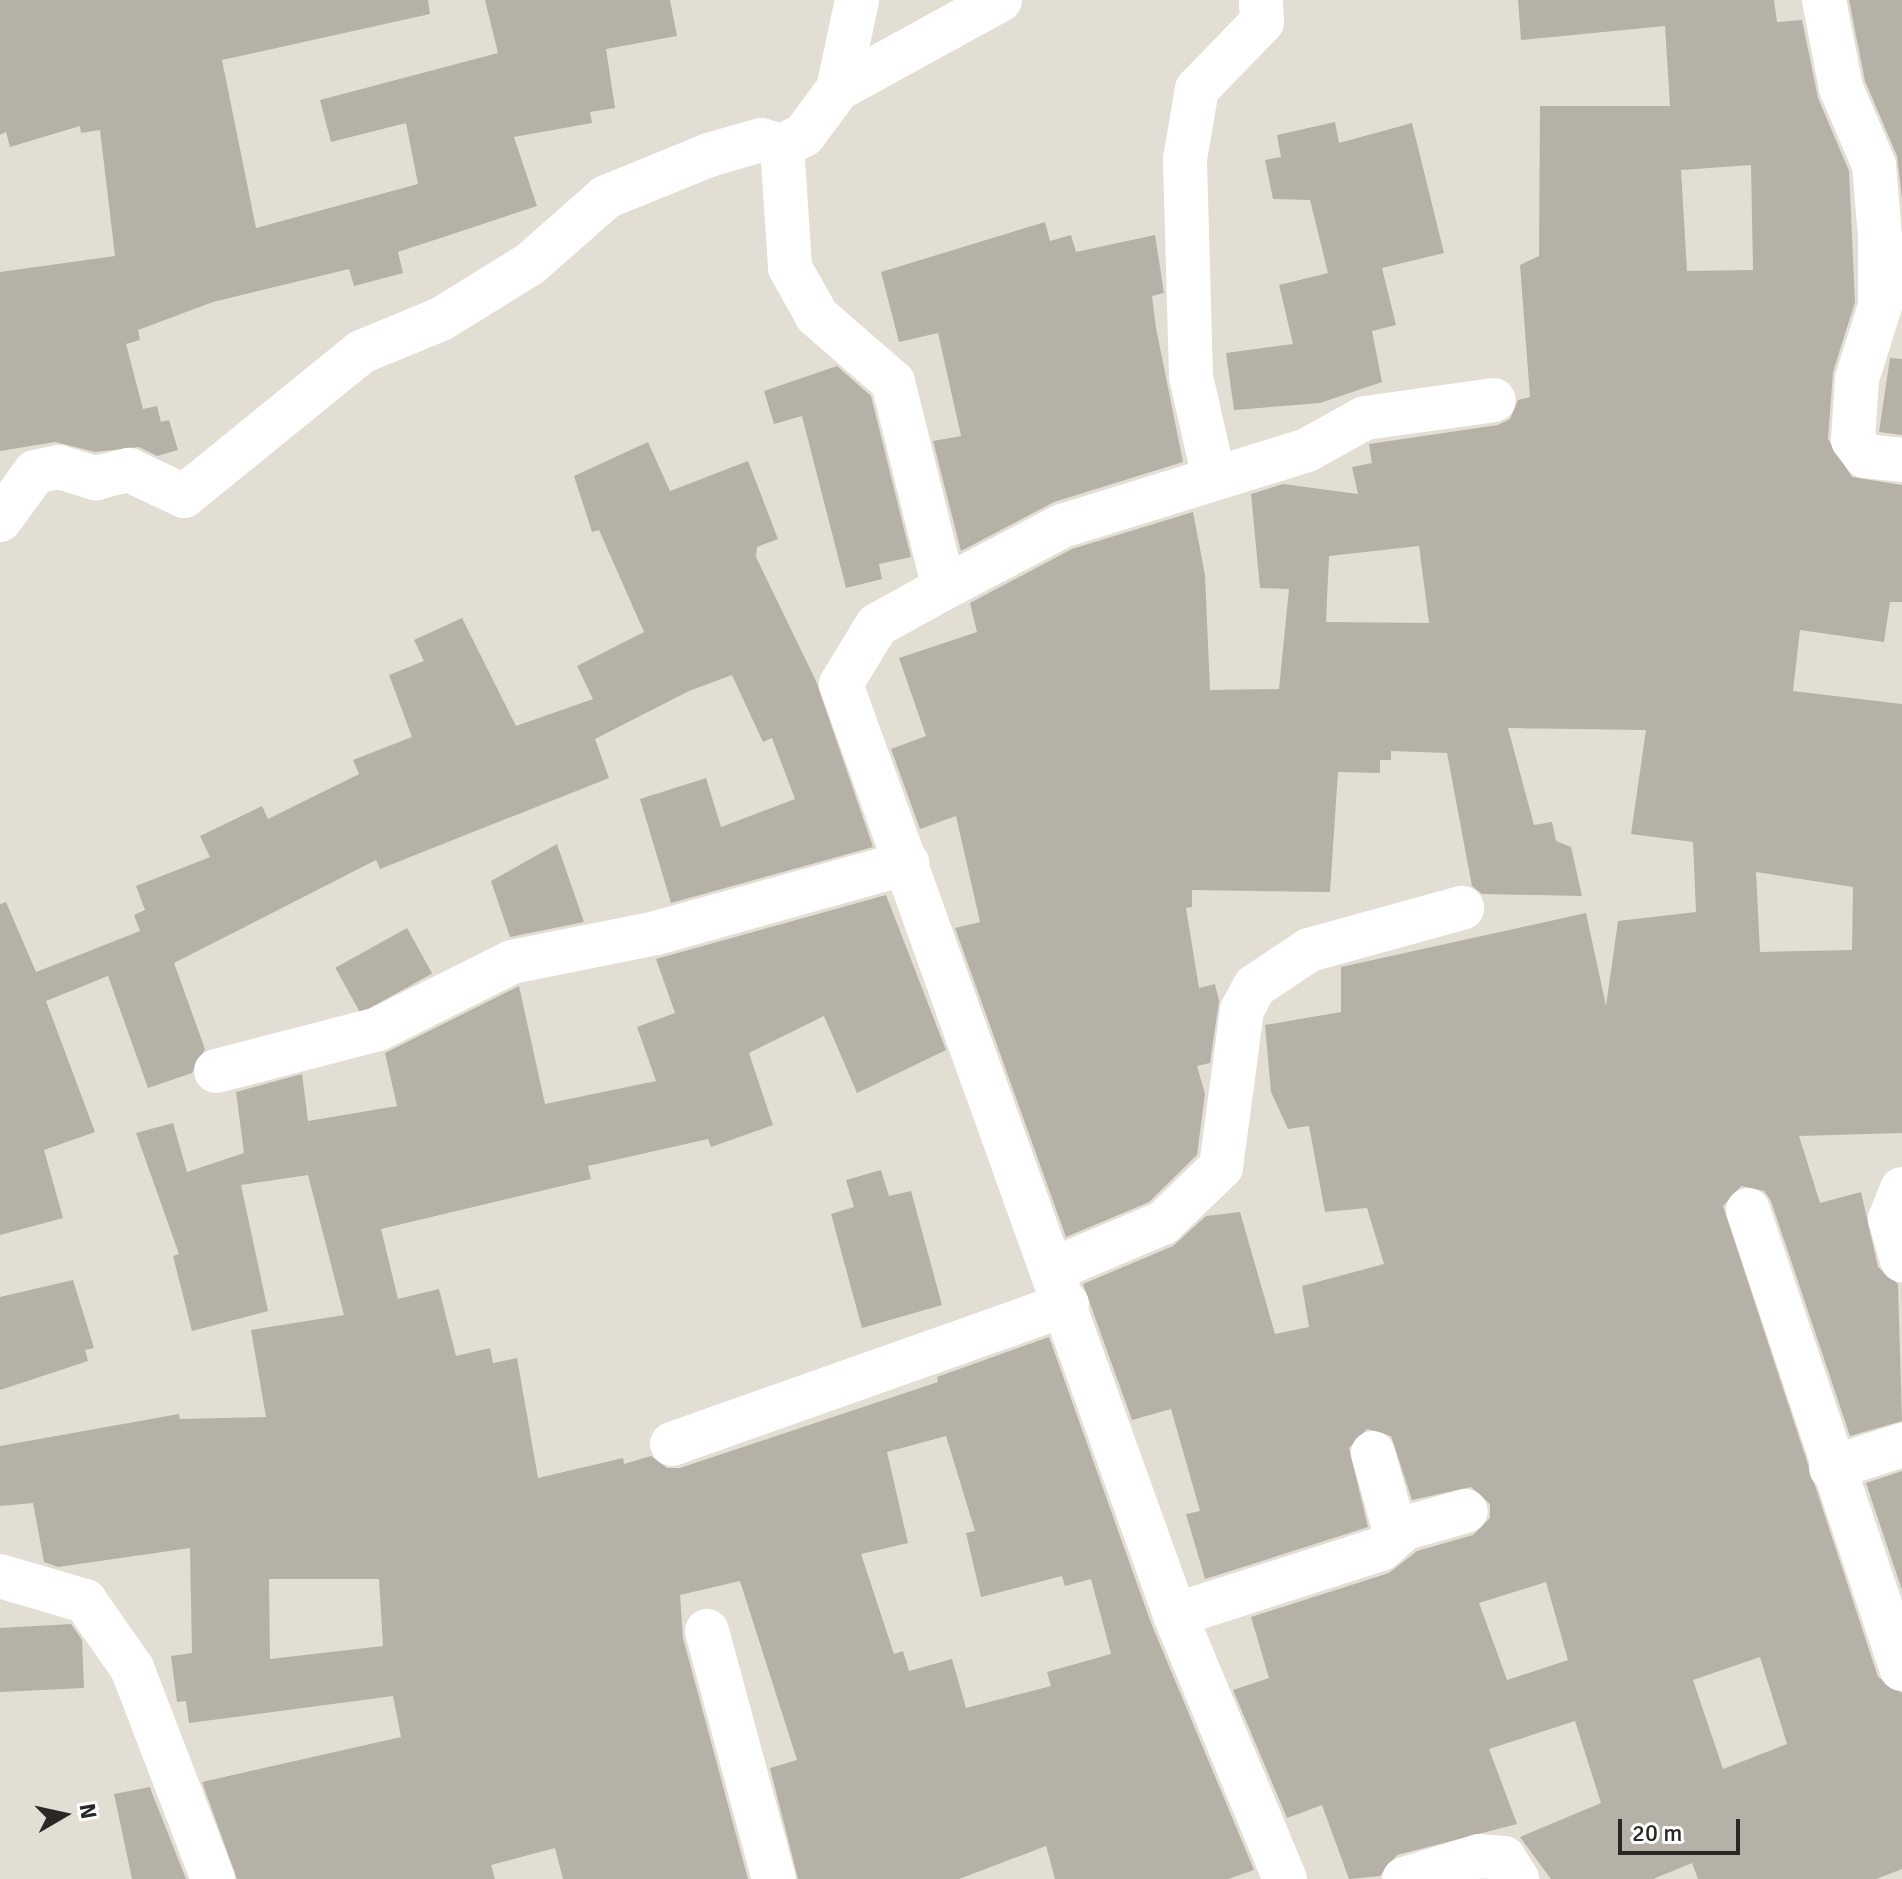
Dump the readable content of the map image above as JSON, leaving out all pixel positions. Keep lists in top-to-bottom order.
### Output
{
  "scale_bar": "20 m",
  "north": "right"
}
